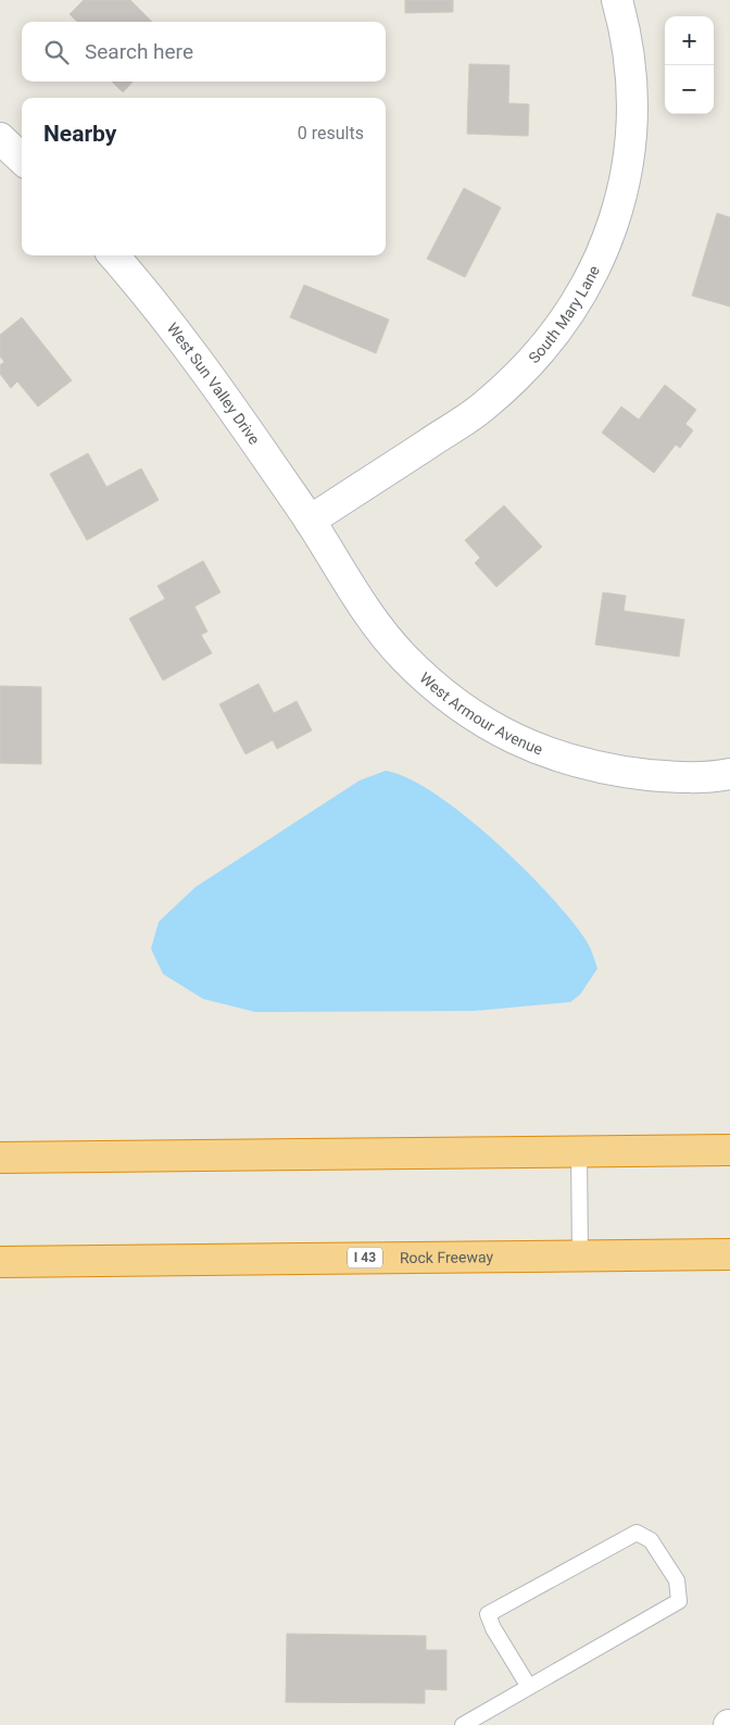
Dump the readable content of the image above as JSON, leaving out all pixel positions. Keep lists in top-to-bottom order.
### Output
{
  "streets": {
    "highway": ["Rock Freeway", "I 43"],
    "street": ["South Mary Lane", "West Sun Valley Drive", "West Armour Avenue"]
  },
  "crossings": [
    ["South Mary Lane", "West Sun Valley Drive"],
    ["South Mary Lane", "West Armour Avenue"],
    ["West Sun Valley Drive", "West Armour Avenue"]
  ],
  "page": {
    "map_buttons": ["+", "−"],
    "search": "Search here",
    "heading": ["Nearby", "0 results"]
  }
}
